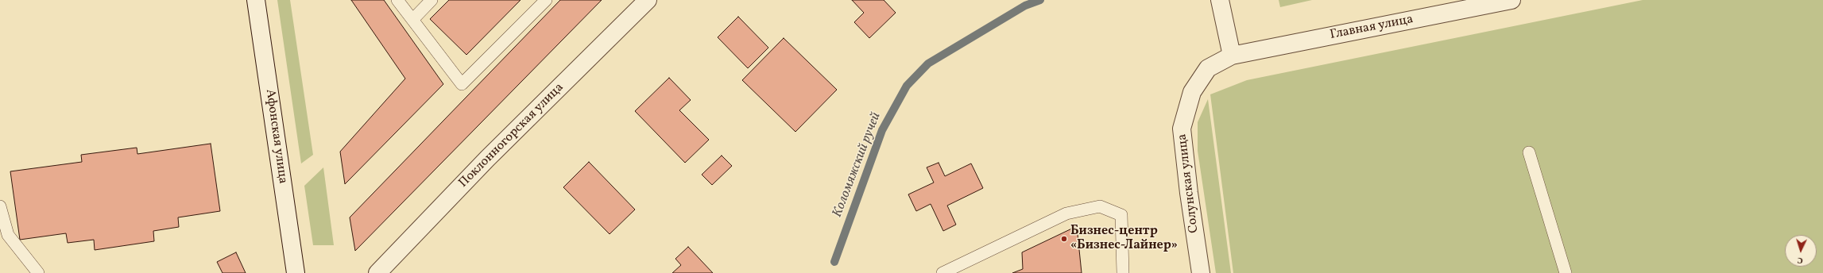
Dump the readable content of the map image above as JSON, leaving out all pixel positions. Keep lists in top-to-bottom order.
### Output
{
  "streets": {
    "street": [
      "Главная улица",
      "Поклонногорская улица",
      "Афонская улица",
      "Солунская улица"
    ]
  },
  "crossings": [
    ["Главная улица", "Солунская улица"]
  ],
  "water": ["Коломяжский ручей"],
  "places": ["Бизнес-центр «Бизнес-Лайнер»"],
  "north": "bottom"
}
